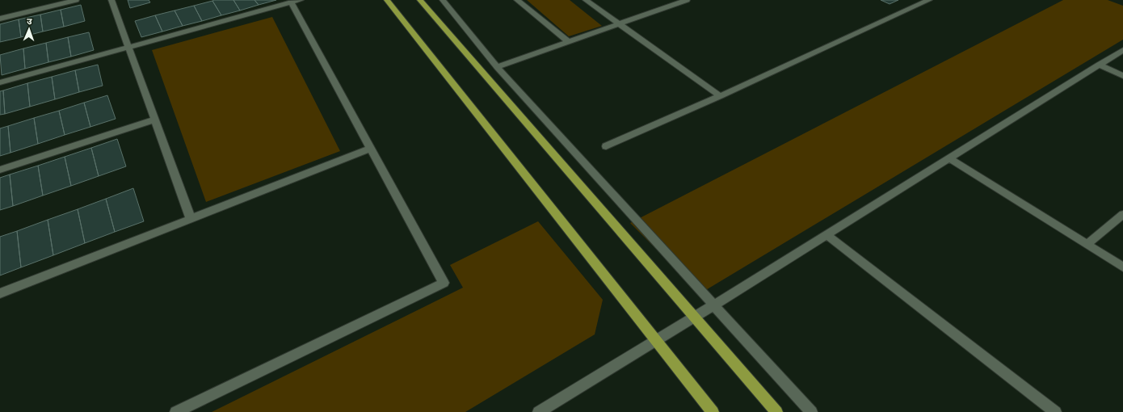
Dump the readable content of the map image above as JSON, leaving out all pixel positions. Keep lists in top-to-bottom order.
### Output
{
  "north": "top"
}
